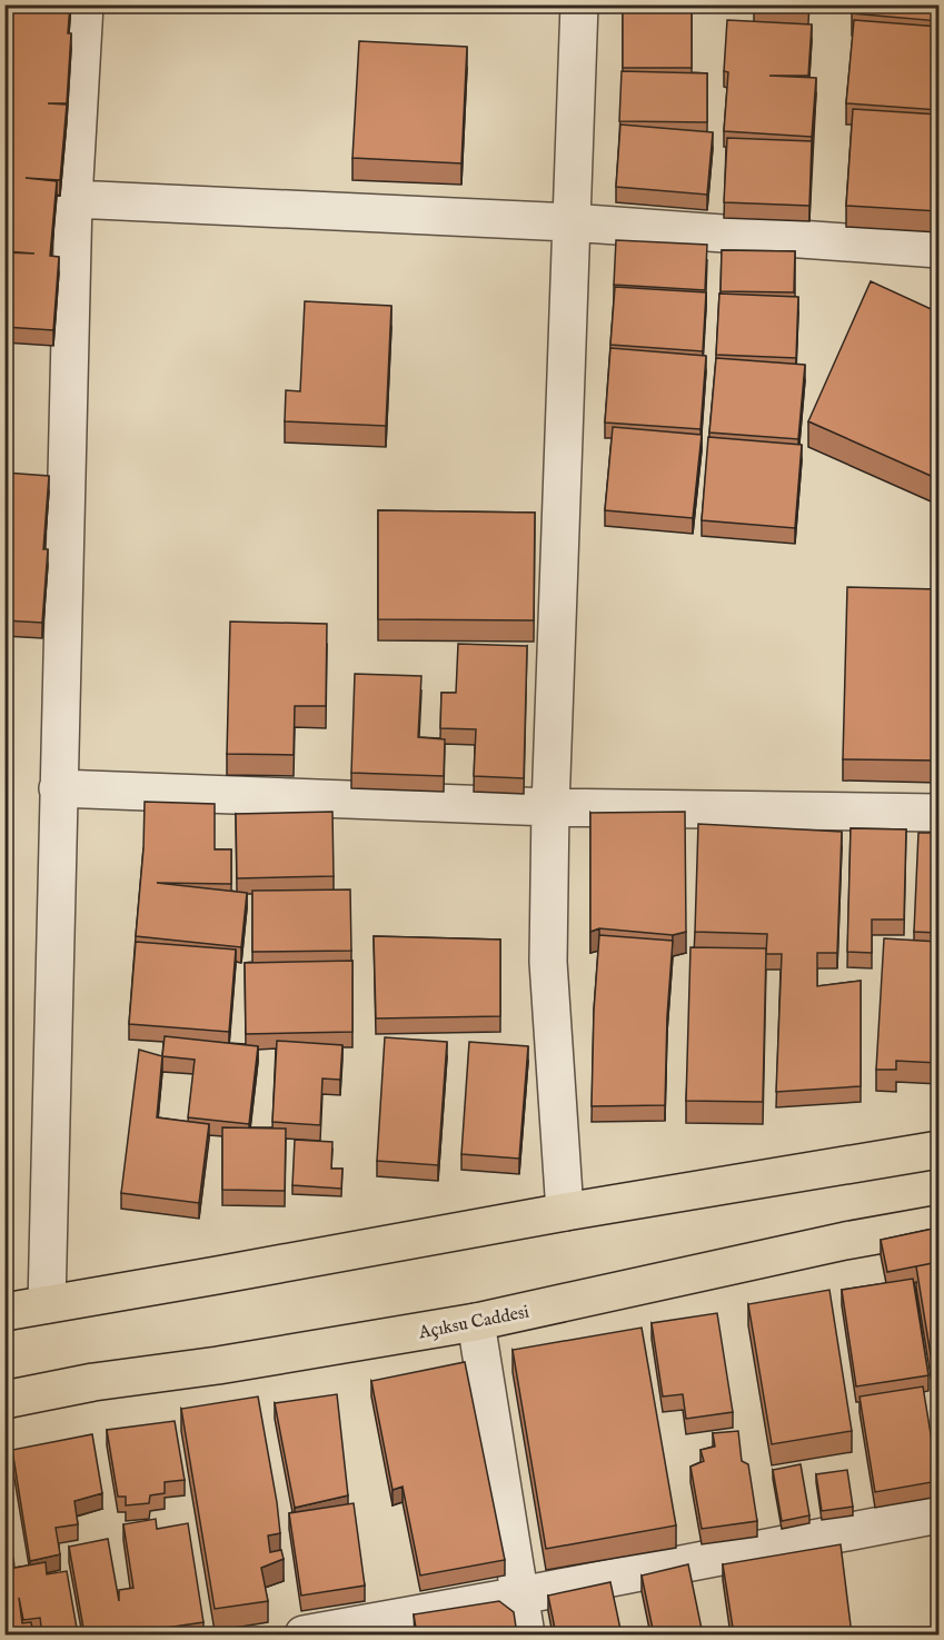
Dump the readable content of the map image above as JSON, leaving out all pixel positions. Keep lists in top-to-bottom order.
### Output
{
  "streets": {
    "main road": ["Açıksu Caddesi"]
  }
}
